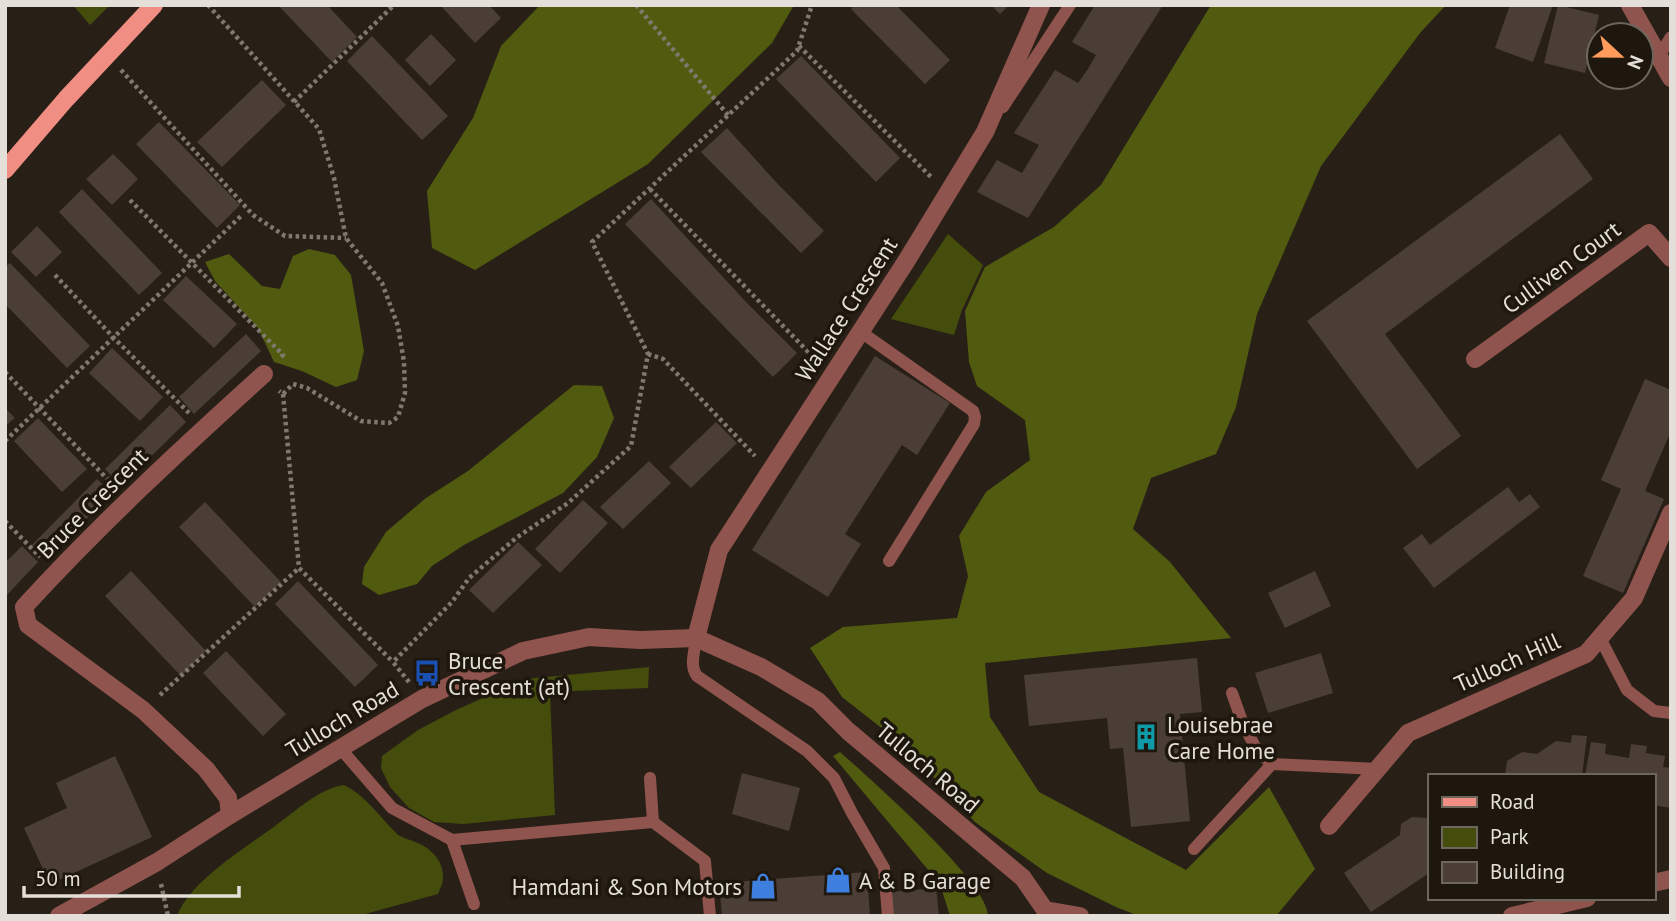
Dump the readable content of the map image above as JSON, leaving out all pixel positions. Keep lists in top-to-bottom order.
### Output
{
  "streets": {
    "street": [
      "Culliven Court",
      "Wallace Crescent",
      "Bruce Crescent",
      "Tulloch Hill",
      "Tulloch Road"
    ]
  },
  "crossings": [
    ["Wallace Crescent", "Tulloch Road"],
    ["Bruce Crescent", "Tulloch Road"]
  ],
  "places": {
    "bus stop": ["Bruce Crescent (at)"],
    "building": ["Louisebrae Care Home"],
    "shop": ["A & B Garage", "Hamdani & Son Motors"]
  },
  "legend": ["Road", "Park", "Building"],
  "scale_bar": "50 m",
  "north": "right"
}
